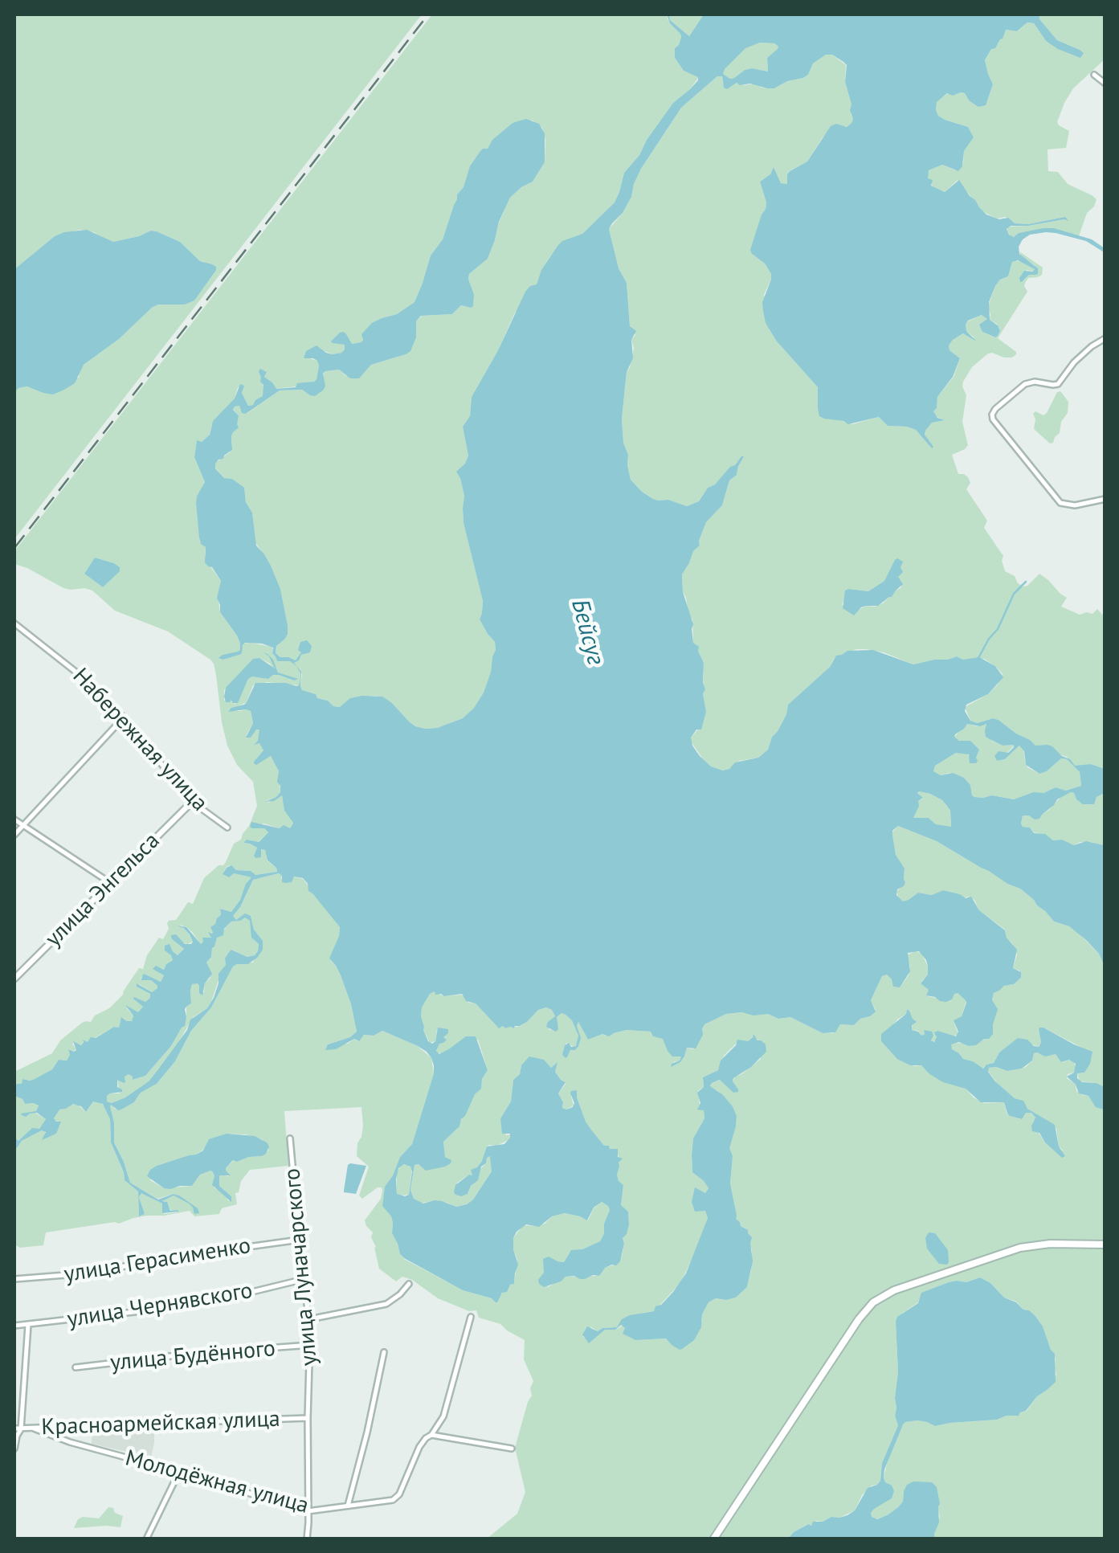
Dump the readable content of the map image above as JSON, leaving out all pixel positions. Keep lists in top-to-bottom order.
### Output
{
  "streets": {
    "street": [
      "Набережная улица",
      "улица Энгельса",
      "улица Герасименко",
      "улица Луначарского",
      "улица Чернявского",
      "улица Будённого",
      "Красноармейская улица",
      "Молодёжная улица"
    ]
  },
  "crossings": [
    ["Набережная улица", "улица Энгельса"],
    ["улица Герасименко", "улица Луначарского"],
    ["улица Луначарского", "улица Чернявского"],
    ["улица Луначарского", "улица Будённого"],
    ["улица Луначарского", "Красноармейская улица"],
    ["улица Луначарского", "Молодёжная улица"],
    ["Красноармейская улица", "Молодёжная улица"]
  ],
  "water": ["Бейсуг"]
}
